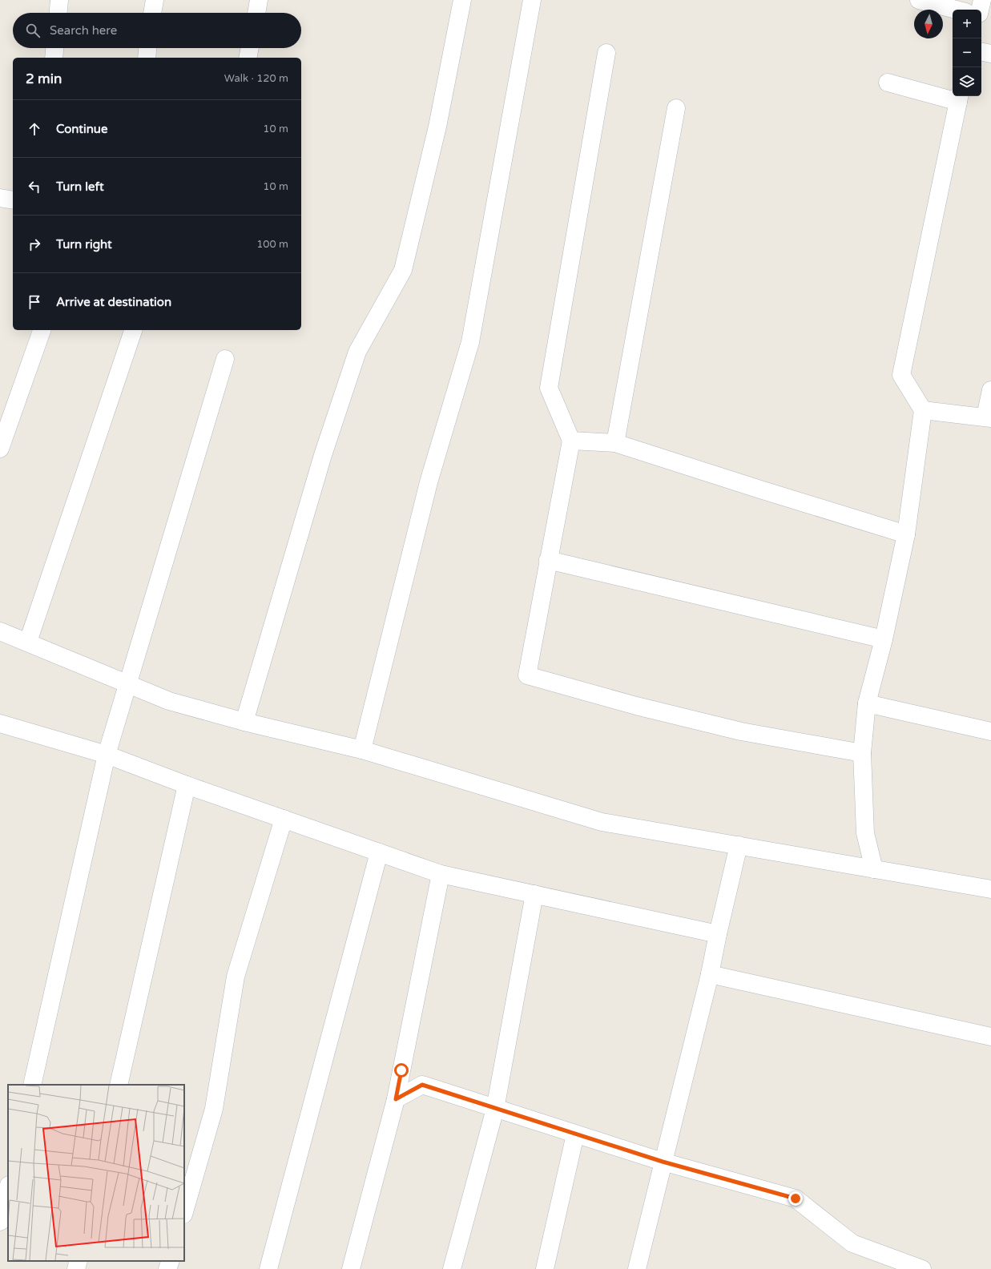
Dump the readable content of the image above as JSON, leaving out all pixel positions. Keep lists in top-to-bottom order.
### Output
{
  "north": "bottom",
  "page": {
    "map_buttons": ["+", "−"],
    "search": "Search here",
    "heading": ["2 min", "Walk · 120 m"],
    "list": [
      ["Continue", "10 m"],
      ["Turn left", "10 m"],
      ["Turn right", "100 m"],
      "Arrive at destination"
    ]
  }
}
